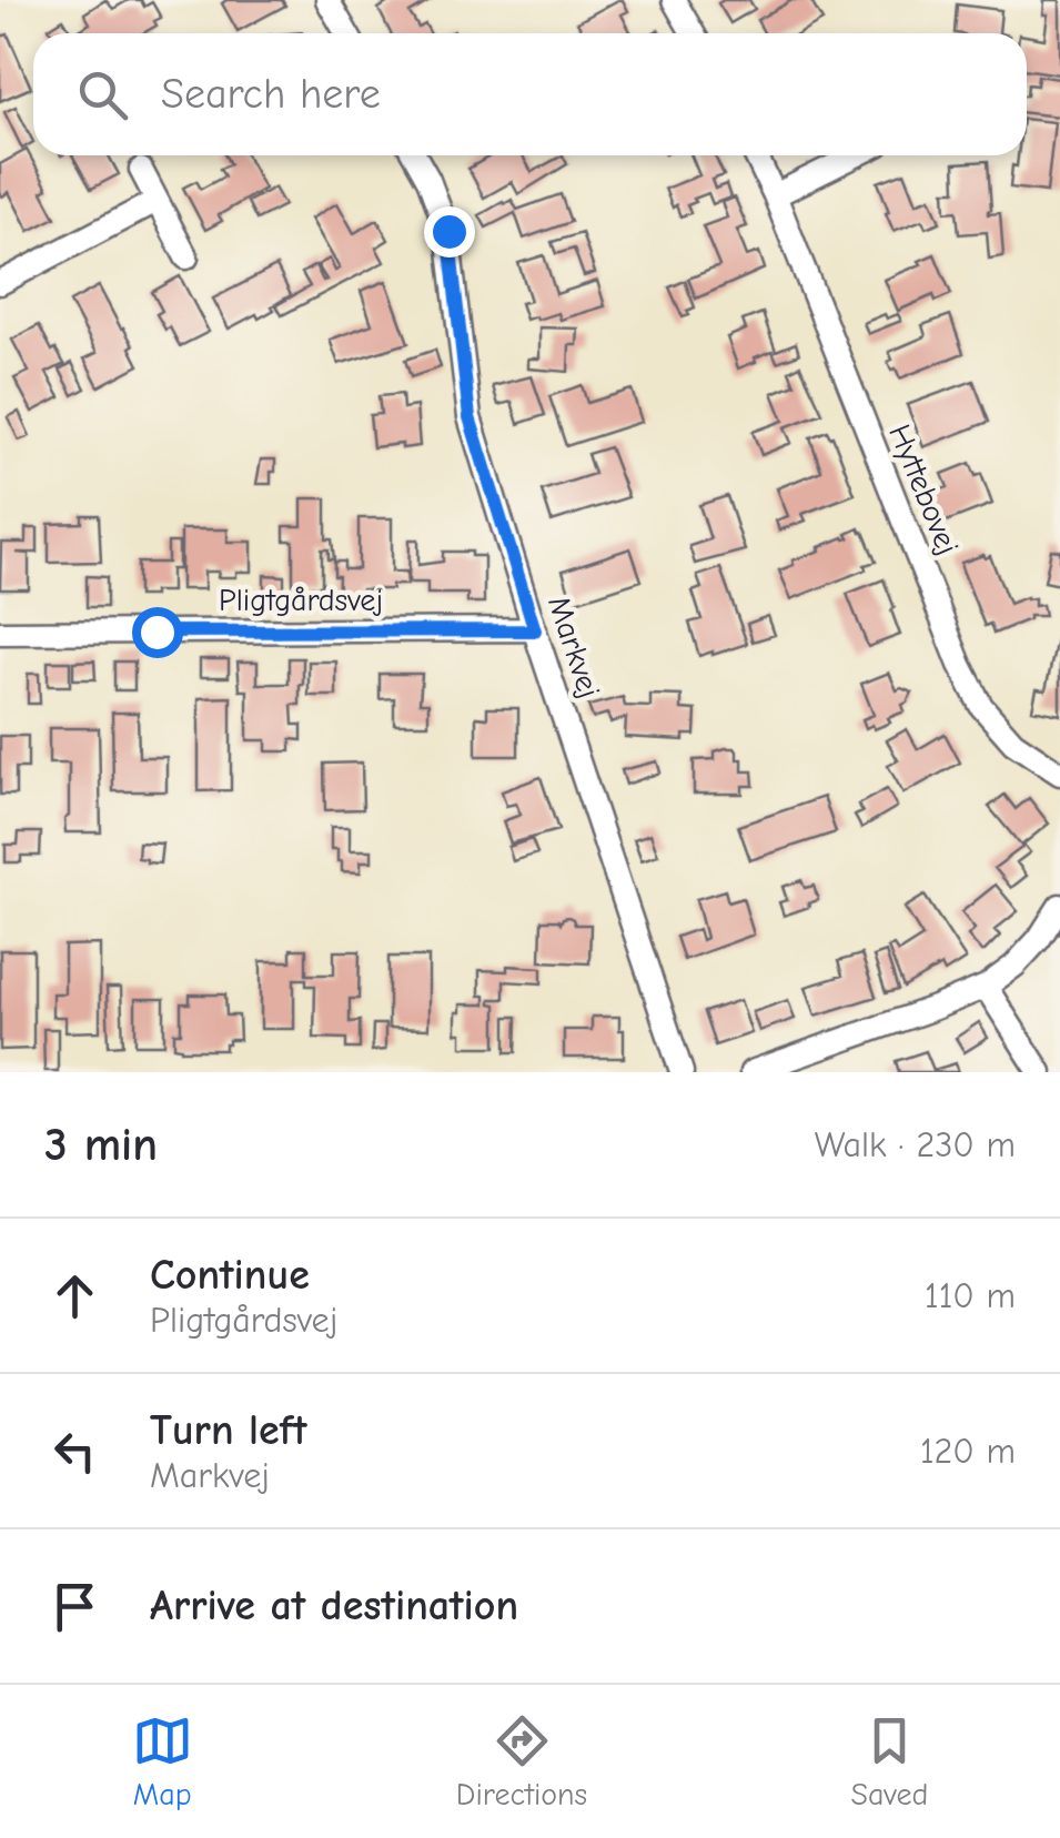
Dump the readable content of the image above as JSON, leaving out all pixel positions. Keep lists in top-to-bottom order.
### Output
{
  "streets": {
    "street": ["Hyttebovej", "Pligtgårdsvej", "Markvej"]
  },
  "crossings": [
    ["Pligtgårdsvej", "Markvej"]
  ],
  "page": {
    "search": "Search here",
    "heading": ["3 min", "Walk · 230 m"],
    "list": [
      ["Continue", "Pligtgårdsvej", "110 m"],
      ["Turn left", "Markvej", "120 m"],
      "Arrive at destination"
    ],
    "nav": ["Map", "Directions", "Saved"]
  }
}
